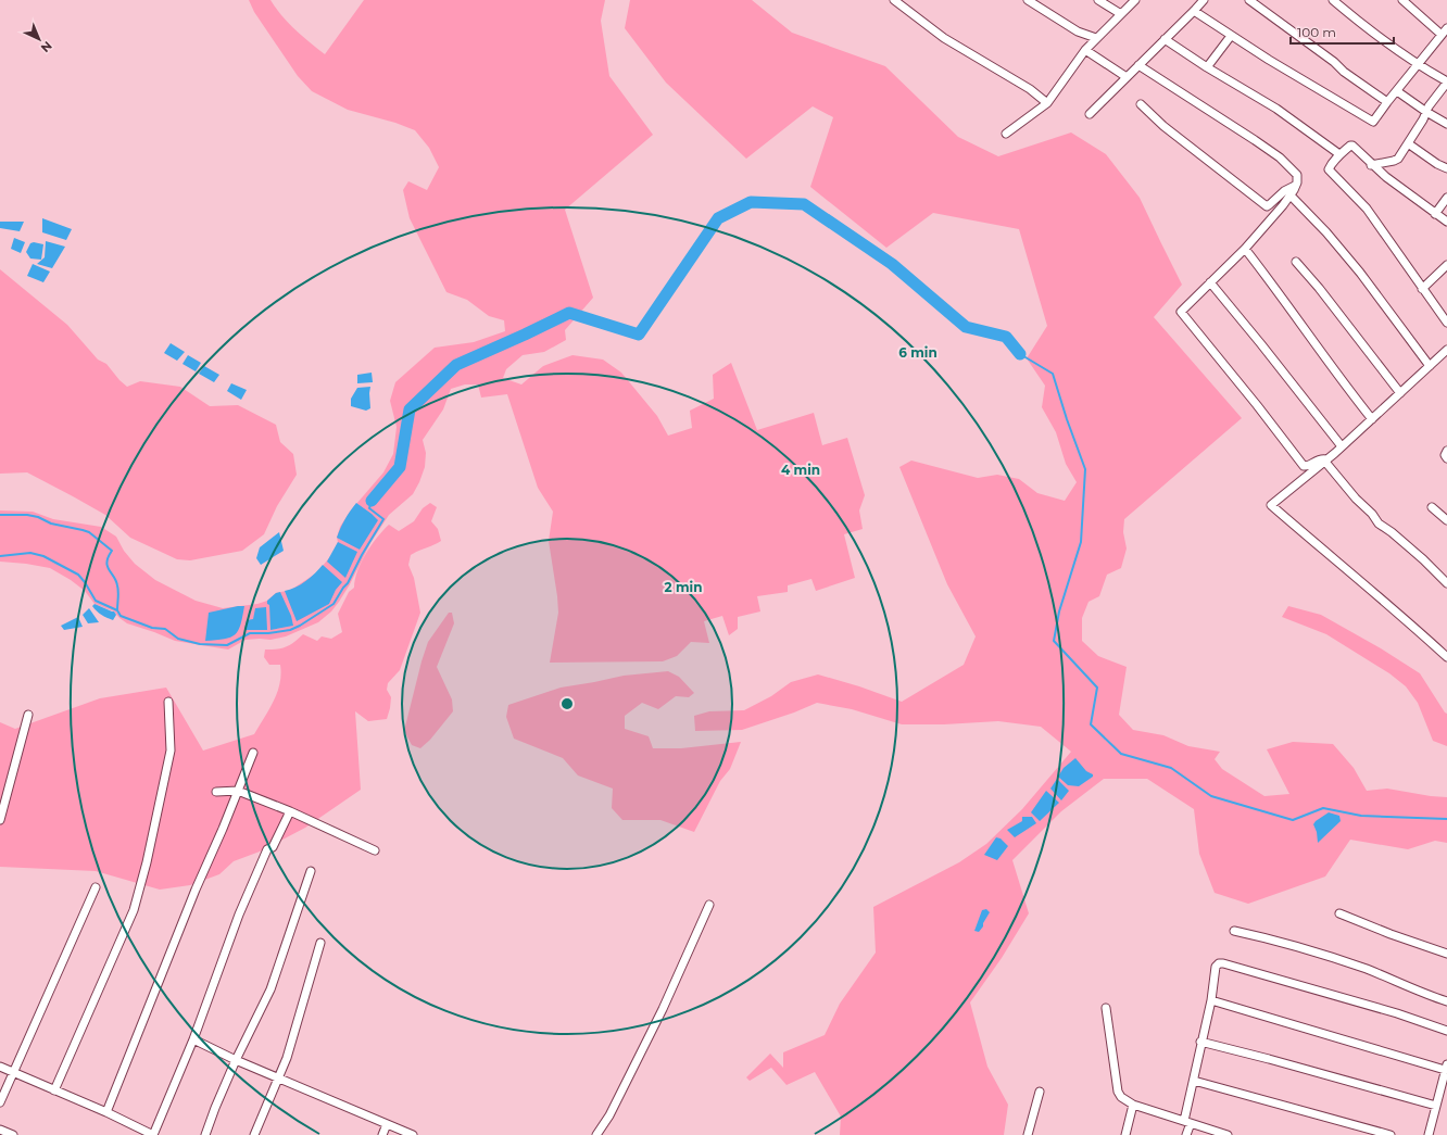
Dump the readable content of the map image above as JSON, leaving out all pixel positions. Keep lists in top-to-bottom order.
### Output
{
  "scale_bar": "100 m",
  "north": "bottom right",
  "rings": ["6 min", "4 min", "2 min"]
}
